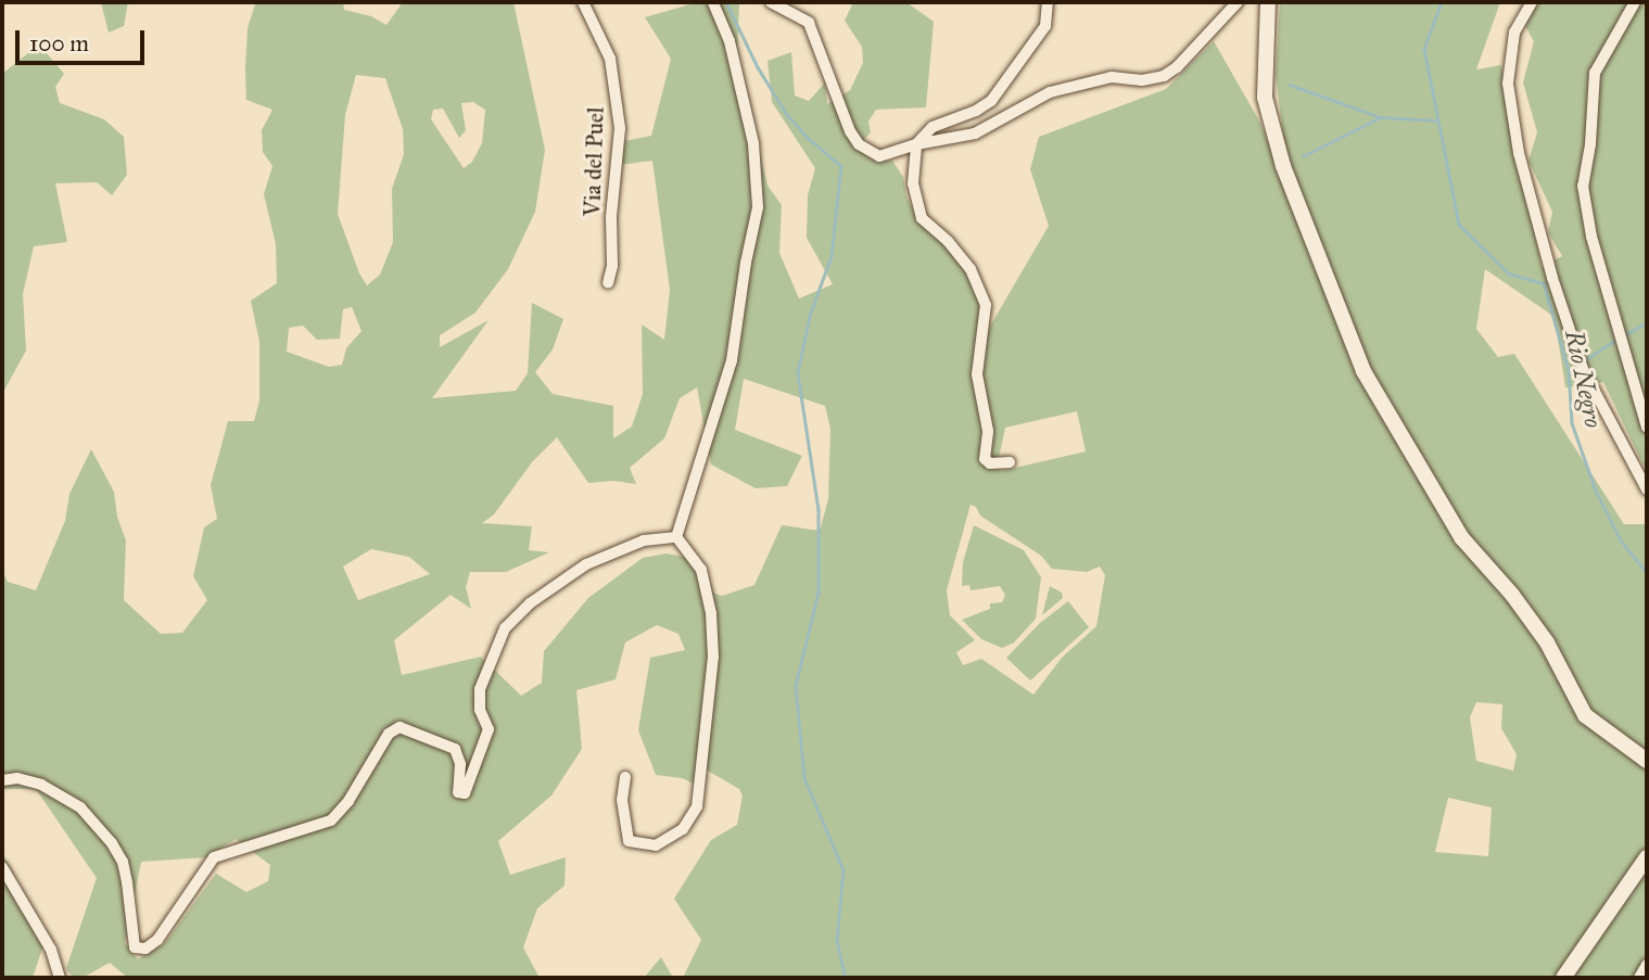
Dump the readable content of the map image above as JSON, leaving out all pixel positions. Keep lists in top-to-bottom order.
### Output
{
  "streets": {
    "street": ["Via del Puel"]
  },
  "water": ["Rio Negro"],
  "scale_bar": "100 m"
}
